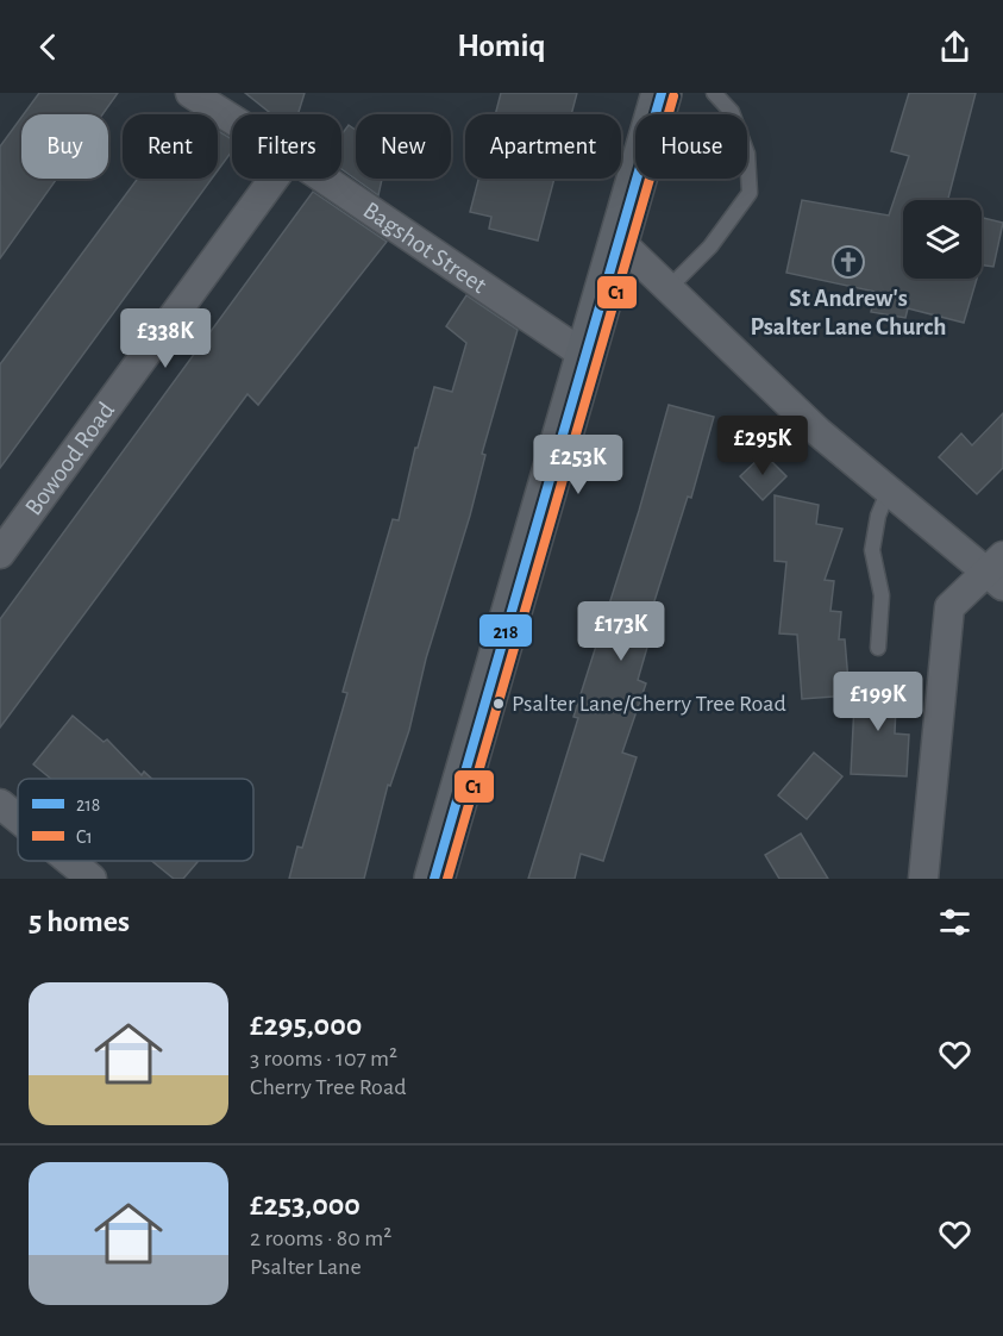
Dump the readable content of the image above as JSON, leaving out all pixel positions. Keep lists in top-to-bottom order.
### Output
{
  "streets": {
    "street": ["Bagshot Street", "Bowood Road"]
  },
  "places": {
    "church": ["St Andrew's Psalter Lane Church"],
    "other": ["Psalter Lane/Cherry Tree Road"]
  },
  "lines": ["transit line 218", "transit line C1"],
  "legend": ["218", "C1"],
  "page": {
    "header": "Homiq",
    "chip": [
      "Buy",
      "Rent",
      "Filters",
      "New",
      "Apartment",
      "House"
    ],
    "price": [
      "£338K",
      "£295K",
      "£253K",
      "£173K",
      "£199K"
    ],
    "heading": "5 homes",
    "list": [
      {
        "name": "£295,000",
        "note": "3 rooms · 107 m² · Cherry Tree Road"
      },
      {
        "name": "£253,000",
        "note": "2 rooms · 80 m² · Psalter Lane"
      }
    ]
  }
}
